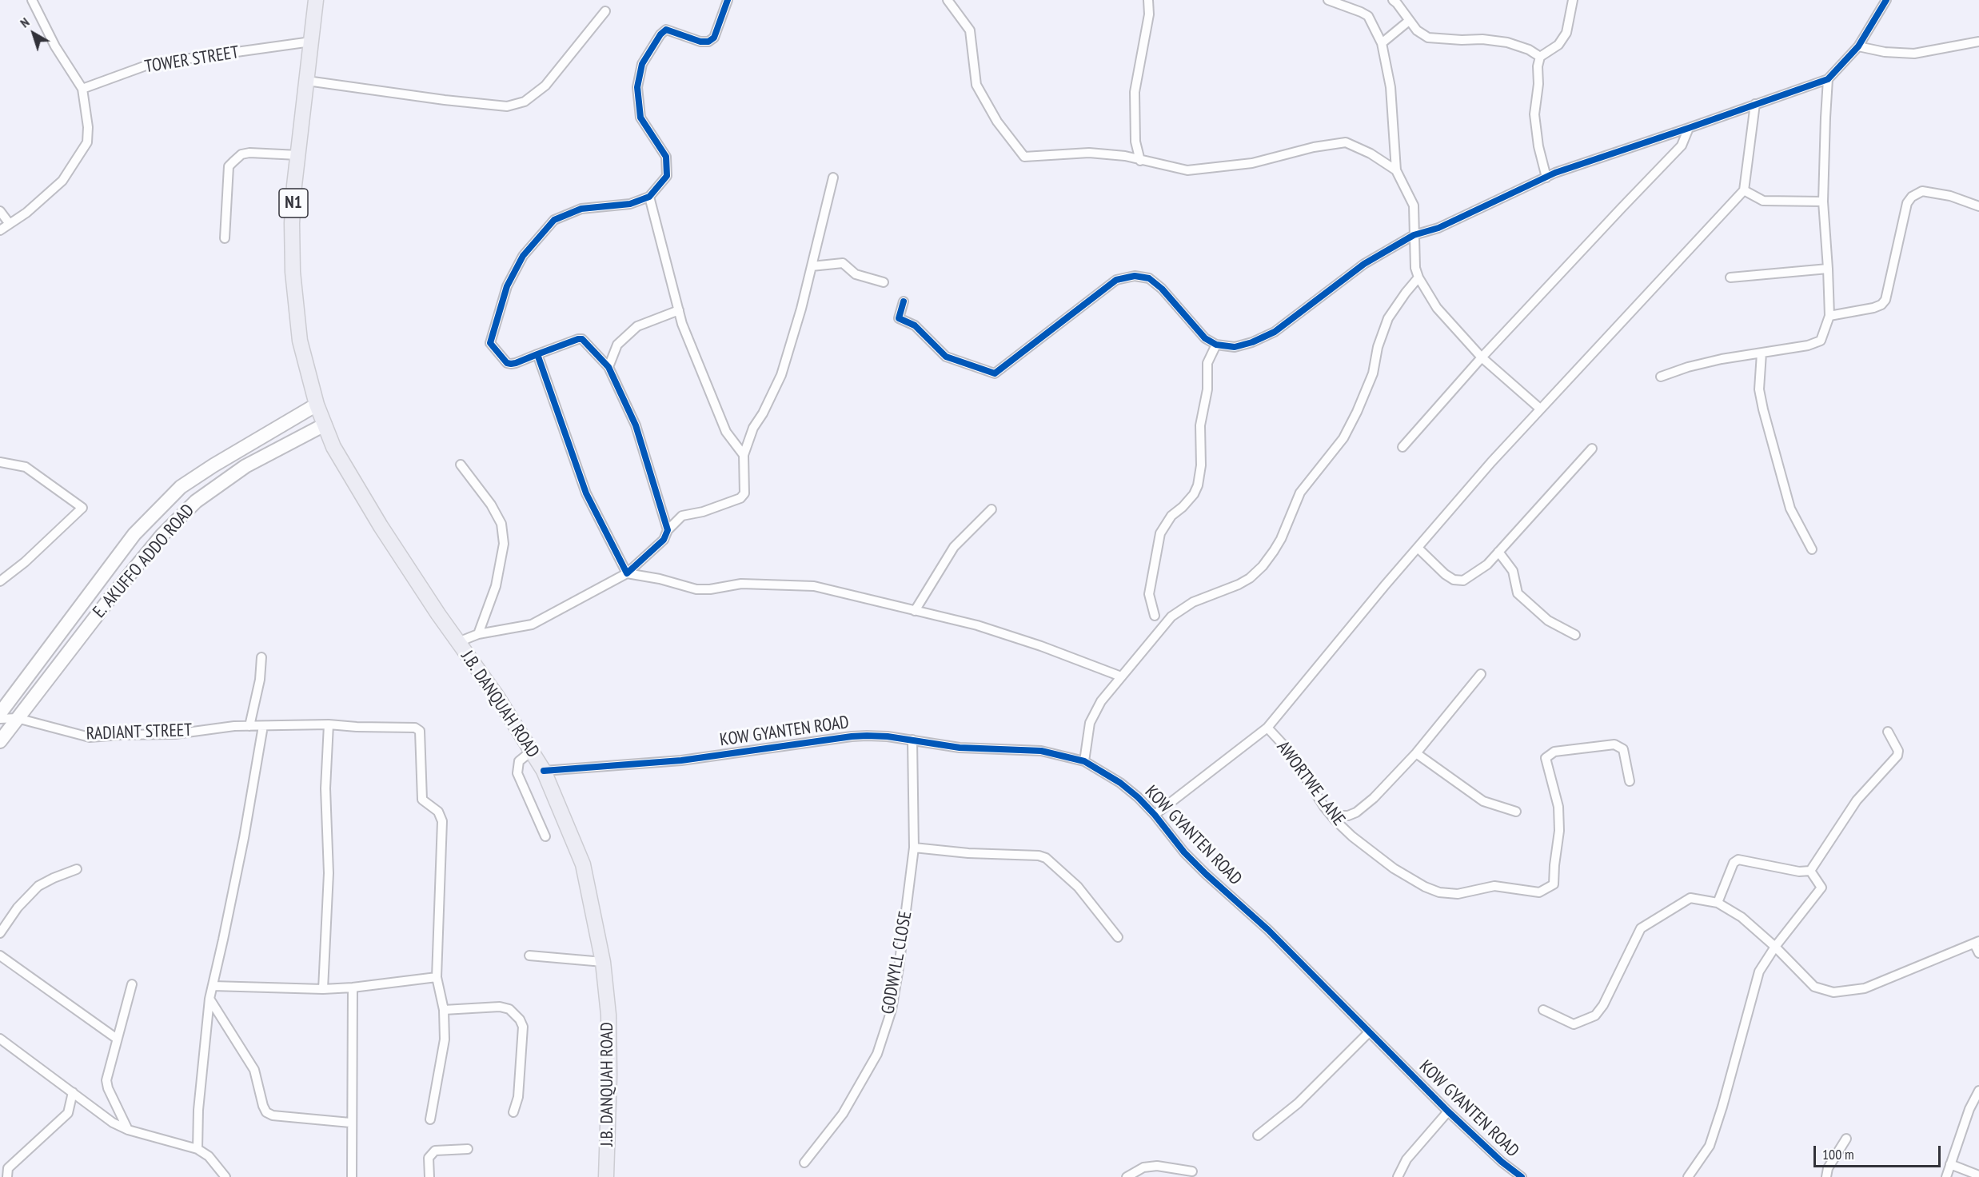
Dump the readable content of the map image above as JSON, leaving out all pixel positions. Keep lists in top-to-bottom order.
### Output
{
  "streets": {
    "highway": ["N1", "J.B. DANQUAH ROAD"],
    "main road": ["E. AKUFFO ADDO ROAD"],
    "street": [
      "TOWER STREET",
      "KOW GYANTEN ROAD",
      "RADIANT STREET",
      "AWORTWE LANE",
      "GODWYLL CLOSE"
    ]
  },
  "crossings": [
    ["TOWER STREET", "N1"],
    ["N1", "E. AKUFFO ADDO ROAD"],
    ["N1", "J.B. DANQUAH ROAD"],
    ["E. AKUFFO ADDO ROAD", "J.B. DANQUAH ROAD"],
    ["E. AKUFFO ADDO ROAD", "RADIANT STREET"],
    ["J.B. DANQUAH ROAD", "KOW GYANTEN ROAD"],
    ["KOW GYANTEN ROAD", "GODWYLL CLOSE"]
  ],
  "scale_bar": "100 m",
  "north": "top left"
}
